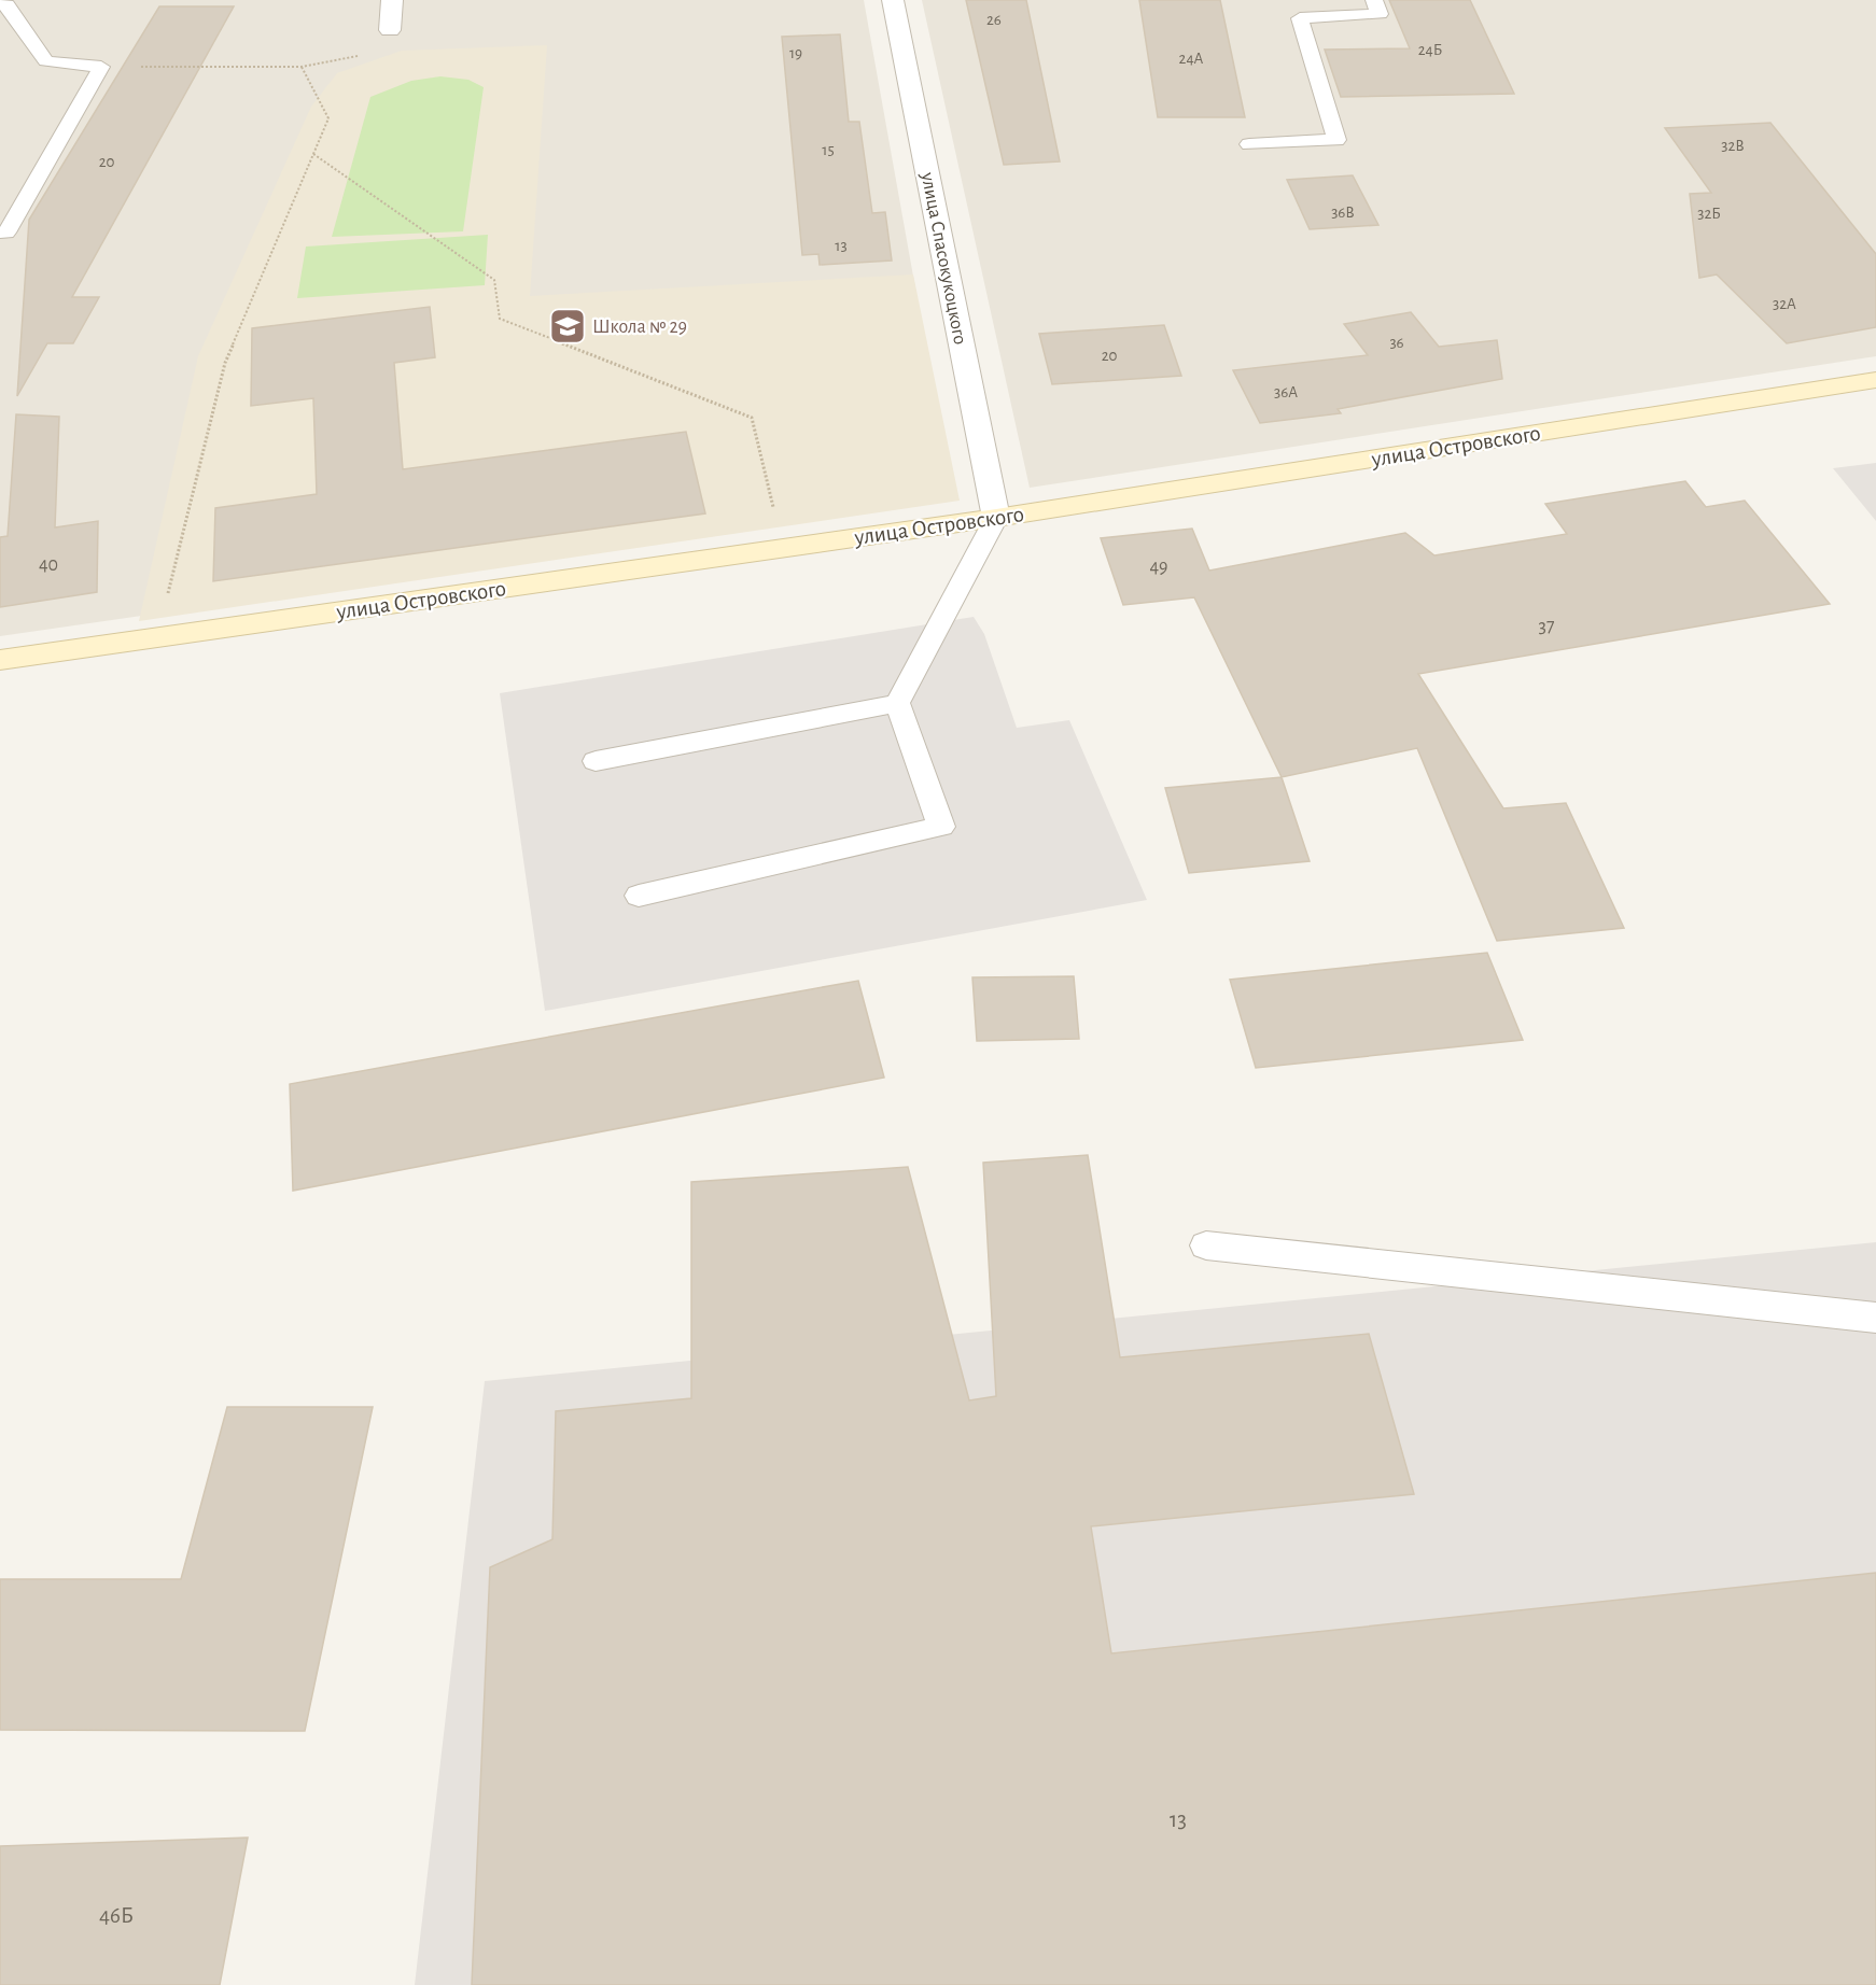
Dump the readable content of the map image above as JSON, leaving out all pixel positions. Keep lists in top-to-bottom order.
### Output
{
  "streets": {
    "main road": ["улица Островского"],
    "street": ["улица Спасокукоцкого"]
  },
  "crossings": [
    ["улица Спасокукоцкого", "улица Островского"]
  ],
  "places": {
    "school or university": ["Школа № 29"]
  },
  "house_numbers": [
    "26",
    "24Б",
    "19",
    "24А",
    "32В",
    "15",
    "20",
    "36В",
    "32Б",
    "13",
    "32А",
    "36",
    "20",
    "36А",
    "40",
    "49",
    "37",
    "13",
    "46Б"
  ]
}
